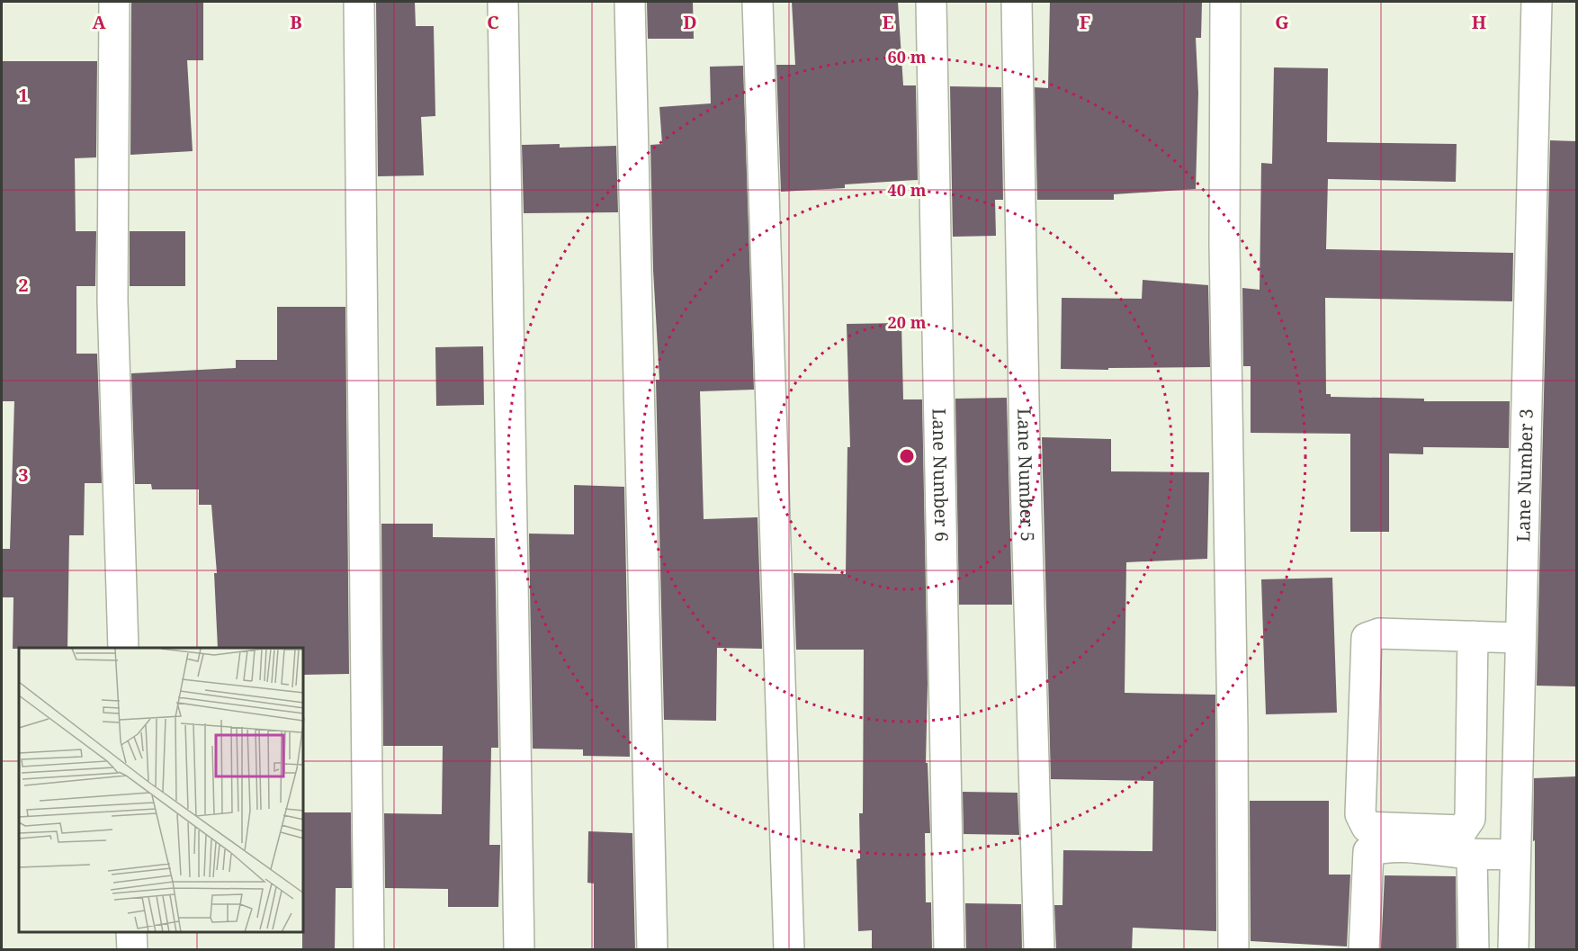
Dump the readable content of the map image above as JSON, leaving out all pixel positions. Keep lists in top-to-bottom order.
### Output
{
  "streets": {
    "street": ["Lane Number 6", "Lane Number 3", "Lane Number 5"]
  },
  "grid": {
    "columns": [
      "A",
      "B",
      "C",
      "D",
      "E",
      "F",
      "G",
      "H"
    ],
    "rows": ["1", "2", "3"]
  },
  "rings": ["60 m", "40 m", "20 m"]
}
